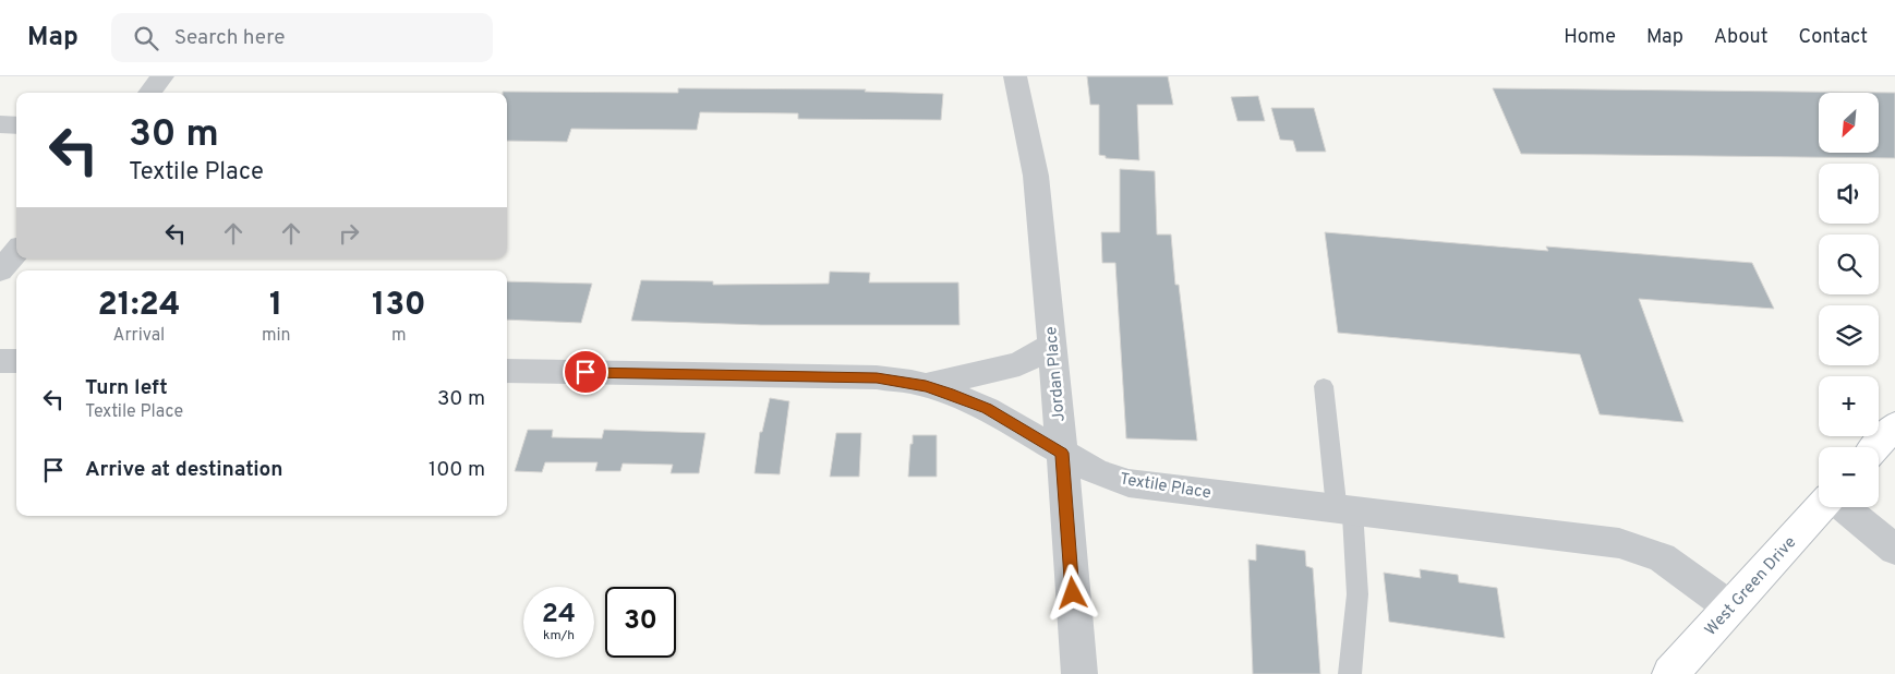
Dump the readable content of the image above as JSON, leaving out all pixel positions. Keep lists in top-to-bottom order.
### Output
{
  "streets": {
    "main road": ["West Green Drive"],
    "street": ["Jordan Place", "Textile Place"]
  },
  "crossings": [
    ["Jordan Place", "Textile Place"],
    ["Textile Place", "West Green Drive"]
  ],
  "north": "bottom left",
  "page": {
    "header": "Map",
    "search": "Search here",
    "nav": [
      "Home",
      "Map",
      "About",
      "Contact"
    ],
    "map_buttons": ["+", "−"],
    "turn": ["30 m", "Textile Place"],
    "eta": [
      "21:24",
      "Arrival",
      "1",
      "min",
      "130",
      "m"
    ],
    "list": [
      {
        "name": "Turn left",
        "note": "Textile Place",
        "value": "30 m"
      },
      {
        "name": "Arrive at destination",
        "value": "100 m"
      }
    ],
    "speed": "24 km/h",
    "limit": "30"
  }
}
